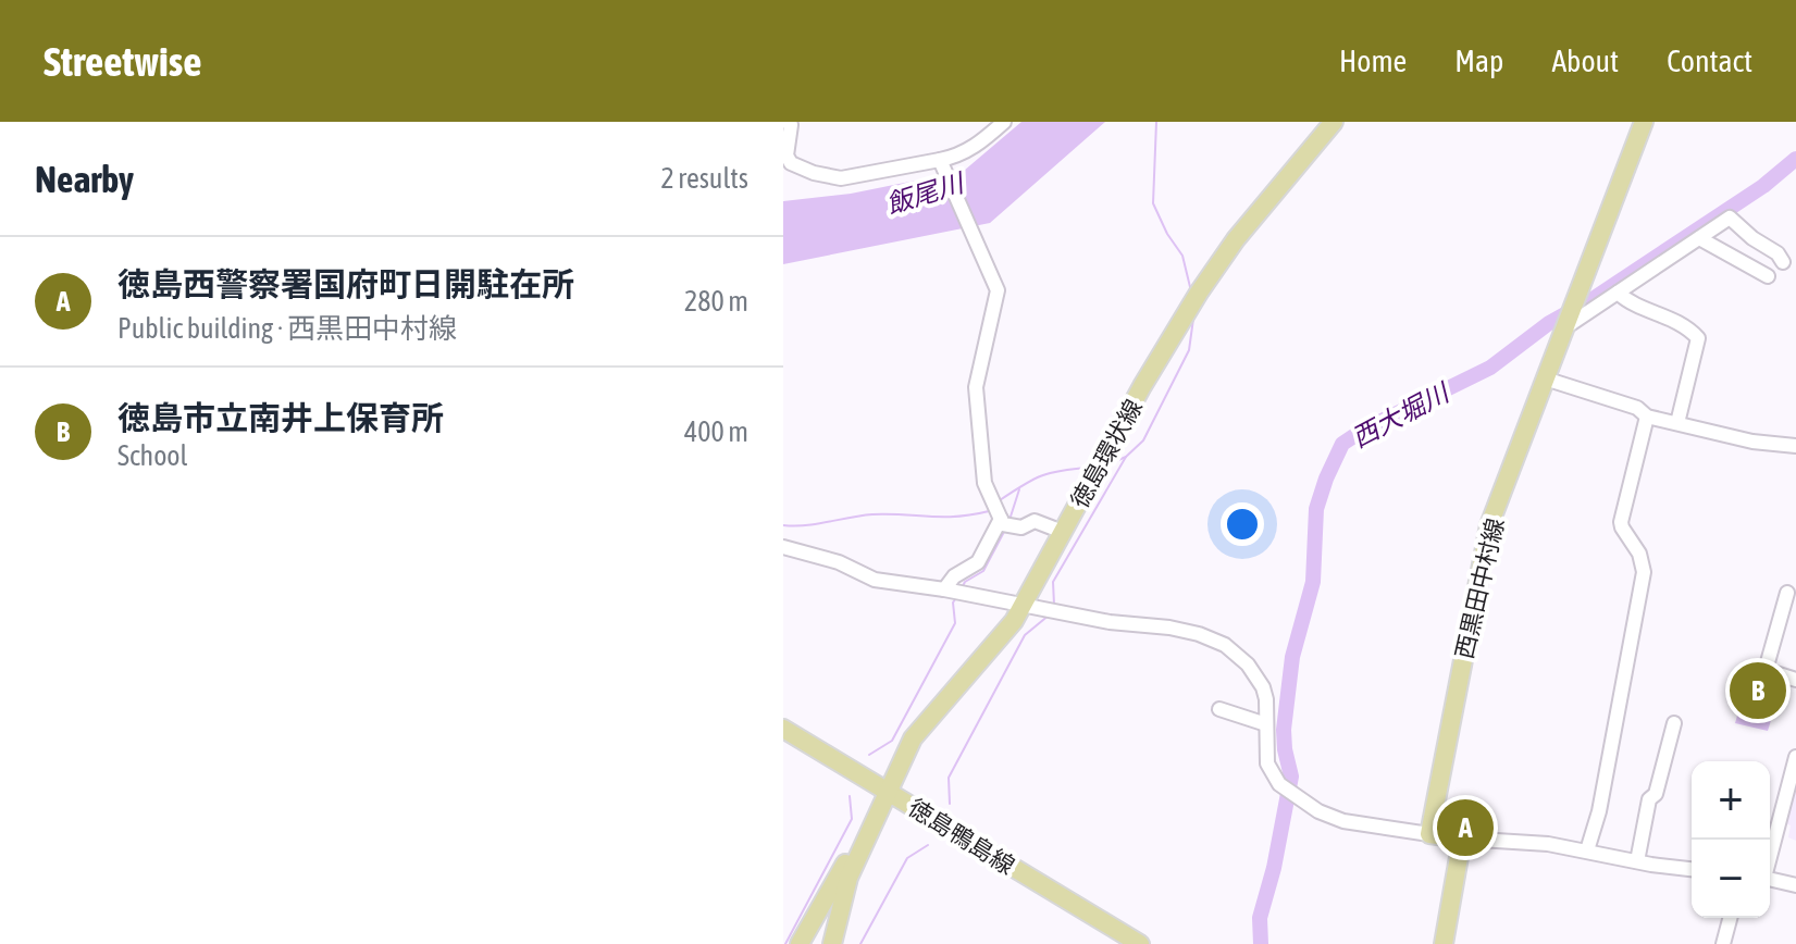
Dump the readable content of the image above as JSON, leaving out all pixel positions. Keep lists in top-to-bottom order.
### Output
{
  "streets": {
    "main road": ["徳島環状線", "西黒田中村線", "徳島鴨島線"]
  },
  "crossings": [
    ["徳島環状線", "徳島鴨島線"]
  ],
  "water": ["飯尾川", "西大堀川"],
  "page": {
    "header": "Streetwise",
    "nav": [
      "Home",
      "Map",
      "About",
      "Contact"
    ],
    "heading": ["Nearby", "2 results"],
    "list": [
      {
        "mark": "A",
        "name": "徳島西警察署国府町日開駐在所",
        "note": "Public building · 西黒田中村線",
        "value": "280 m"
      },
      {
        "mark": "B",
        "name": "徳島市立南井上保育所",
        "note": "School",
        "value": "400 m"
      }
    ],
    "pins": ["B", "A"],
    "map_buttons": ["+", "−"]
  }
}
